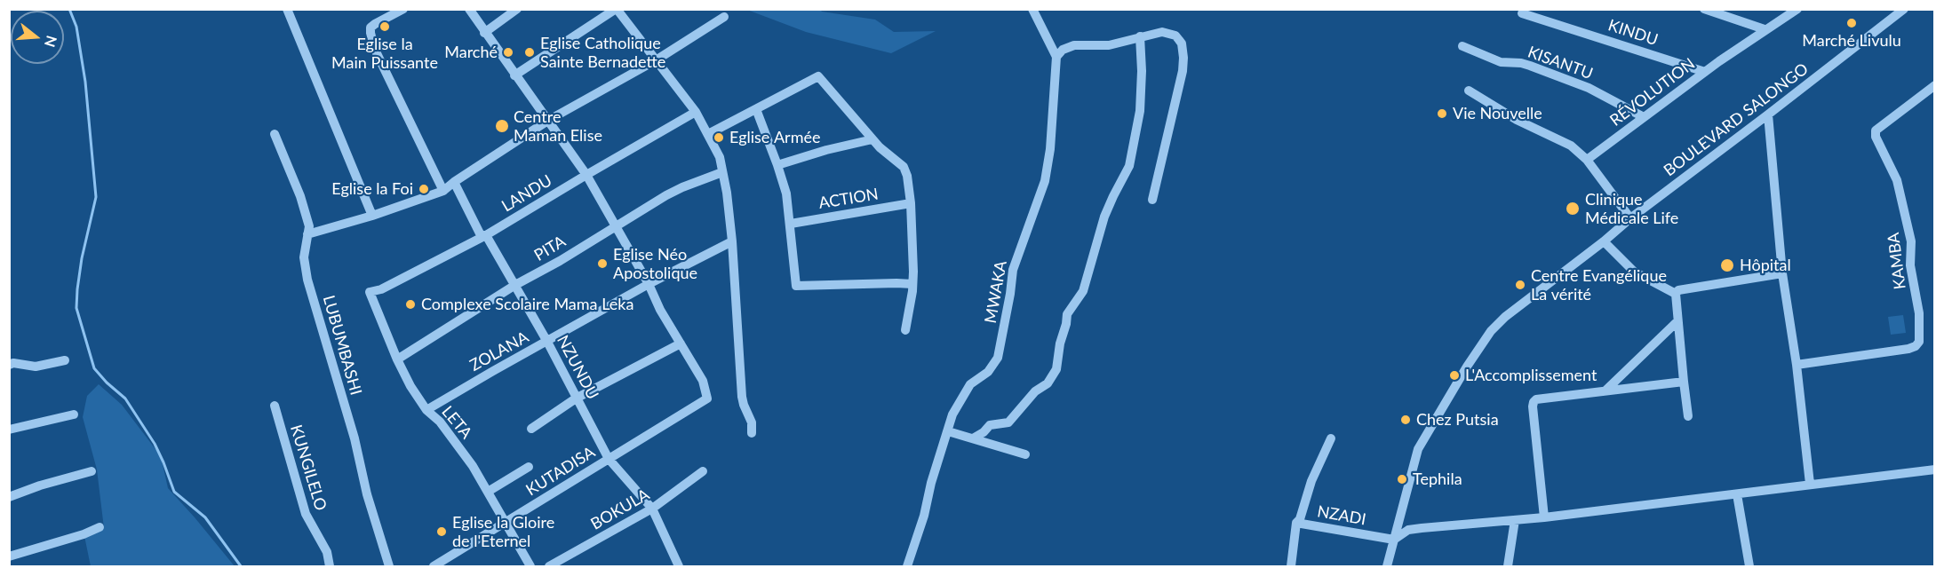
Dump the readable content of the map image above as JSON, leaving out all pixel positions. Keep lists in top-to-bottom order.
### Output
{
  "streets": {
    "street": [
      "KINDU",
      "KISANTU",
      "RÉVOLUTION",
      "BOULEVARD SALONGO",
      "LANDU",
      "ACTION",
      "PITA",
      "KAMBA",
      "MWAKA",
      "LUBUMBASHI",
      "ZOLANA",
      "NZUNDU",
      "LETA",
      "KUNGILELO",
      "KUTADISA",
      "BOKULA",
      "NZADI"
    ]
  },
  "crossings": [
    ["KINDU", "RÉVOLUTION"],
    ["KISANTU", "RÉVOLUTION"],
    ["BOULEVARD SALONGO", "NZADI"],
    ["LANDU", "NZUNDU"],
    ["LANDU", "LETA"],
    ["PITA", "NZUNDU"],
    ["PITA", "LETA"],
    ["ZOLANA", "NZUNDU"],
    ["ZOLANA", "LETA"],
    ["NZUNDU", "KUTADISA"],
    ["NZUNDU", "BOKULA"],
    ["LETA", "KUTADISA"]
  ],
  "places": [
    "Marché Livulu",
    "Eglise la Main Puissante",
    "Marché",
    "Eglise Catholique Sainte Bernadette",
    "Vie Nouvelle",
    "Centre Maman Elise",
    "Eglise Armée",
    "Eglise la Foi",
    "Clinique Médicale Life",
    "Eglise Néo Apostolique",
    "Hôpital",
    "Centre Evangélique La vérité",
    "Complexe Scolaire Mama Leka",
    "L'Accomplissement",
    "Chez Putsia",
    "Tephila",
    "Eglise la Gloire de l'Eternel"
  ],
  "north": "right"
}
